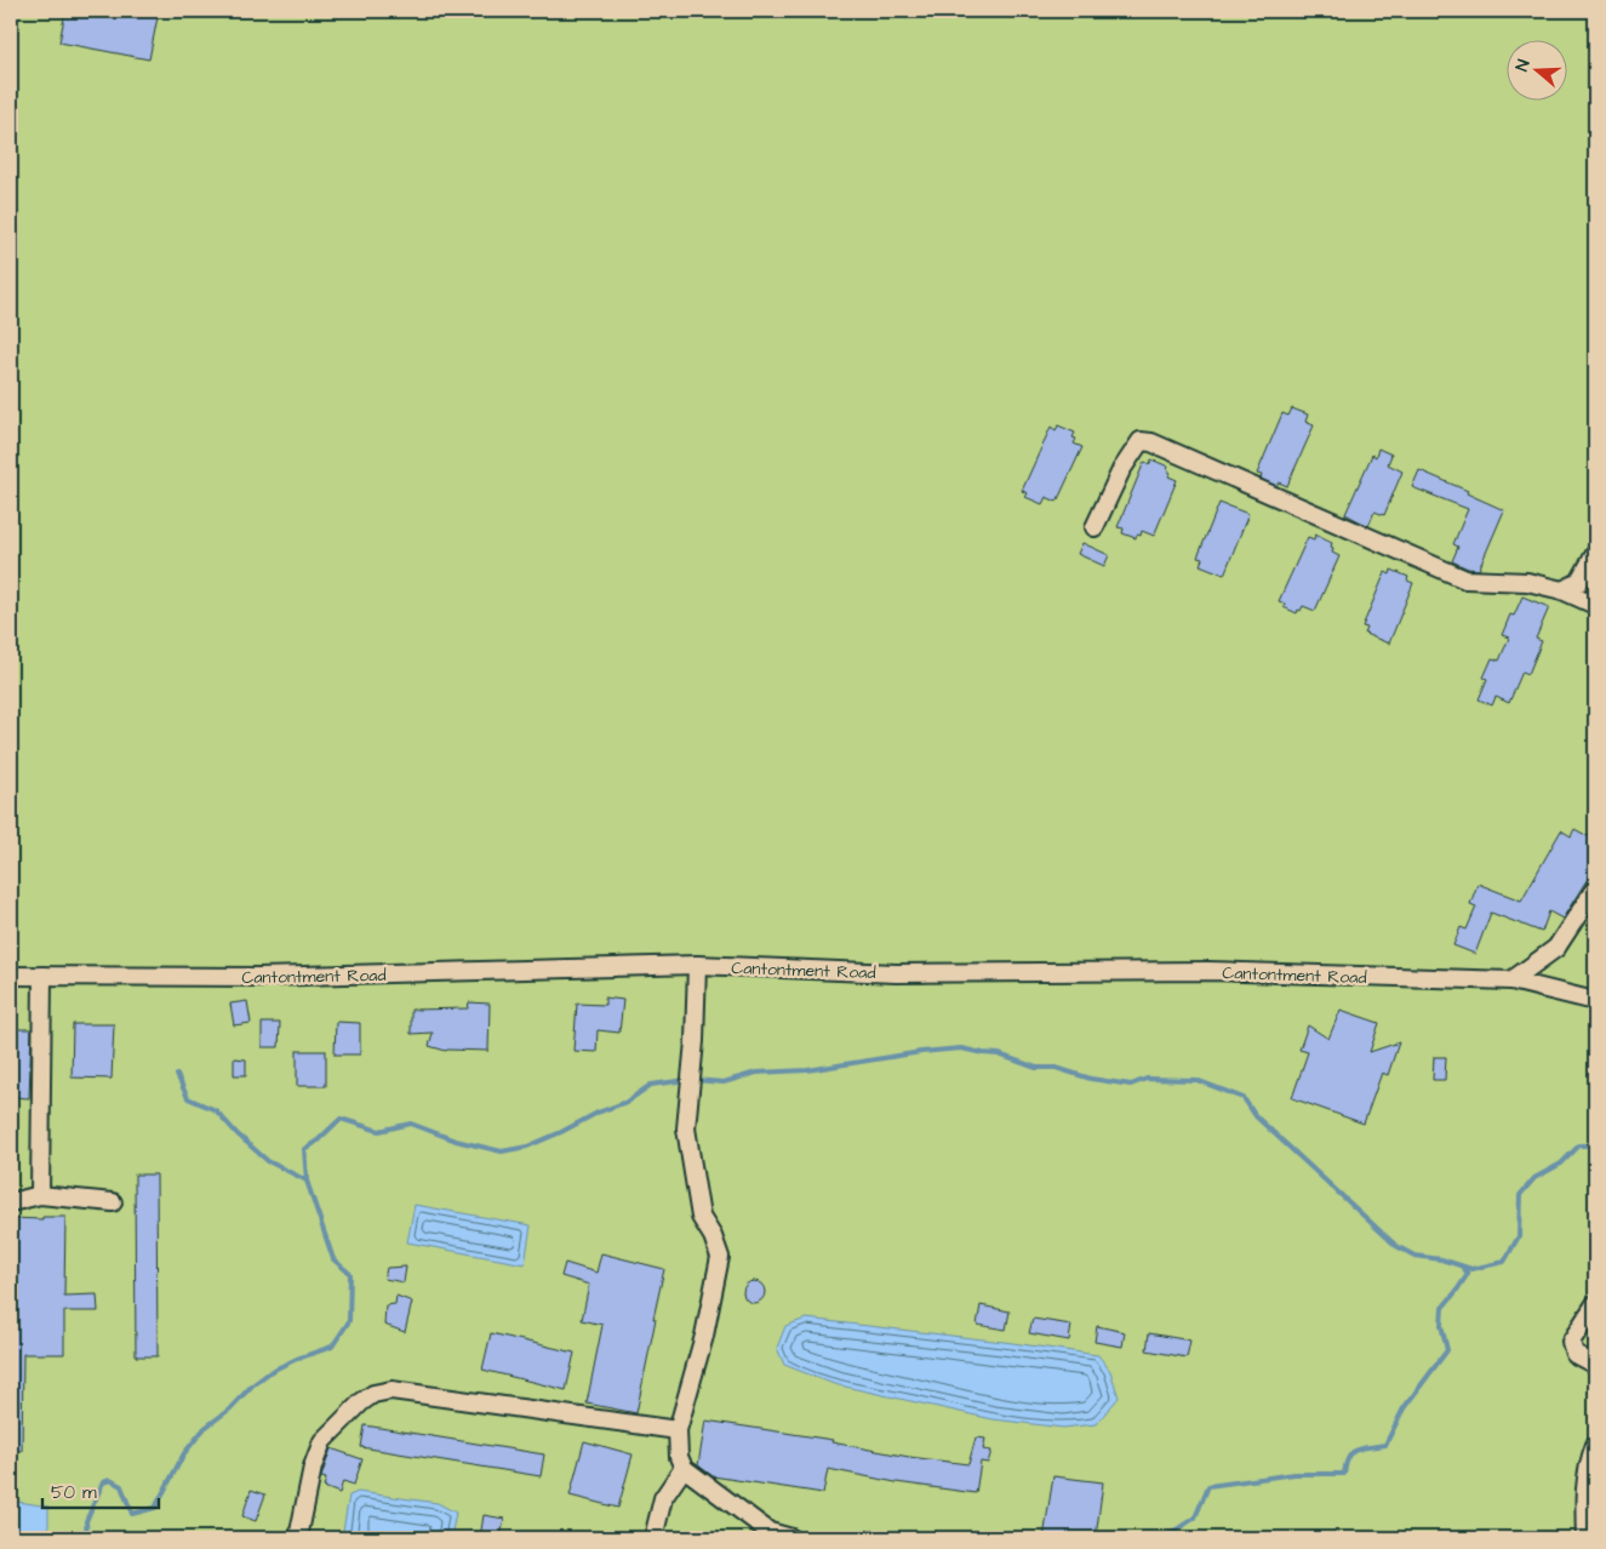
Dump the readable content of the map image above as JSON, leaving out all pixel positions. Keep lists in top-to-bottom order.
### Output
{
  "streets": {
    "street": ["Cantontment Road"]
  },
  "scale_bar": "50 m",
  "north": "left"
}
